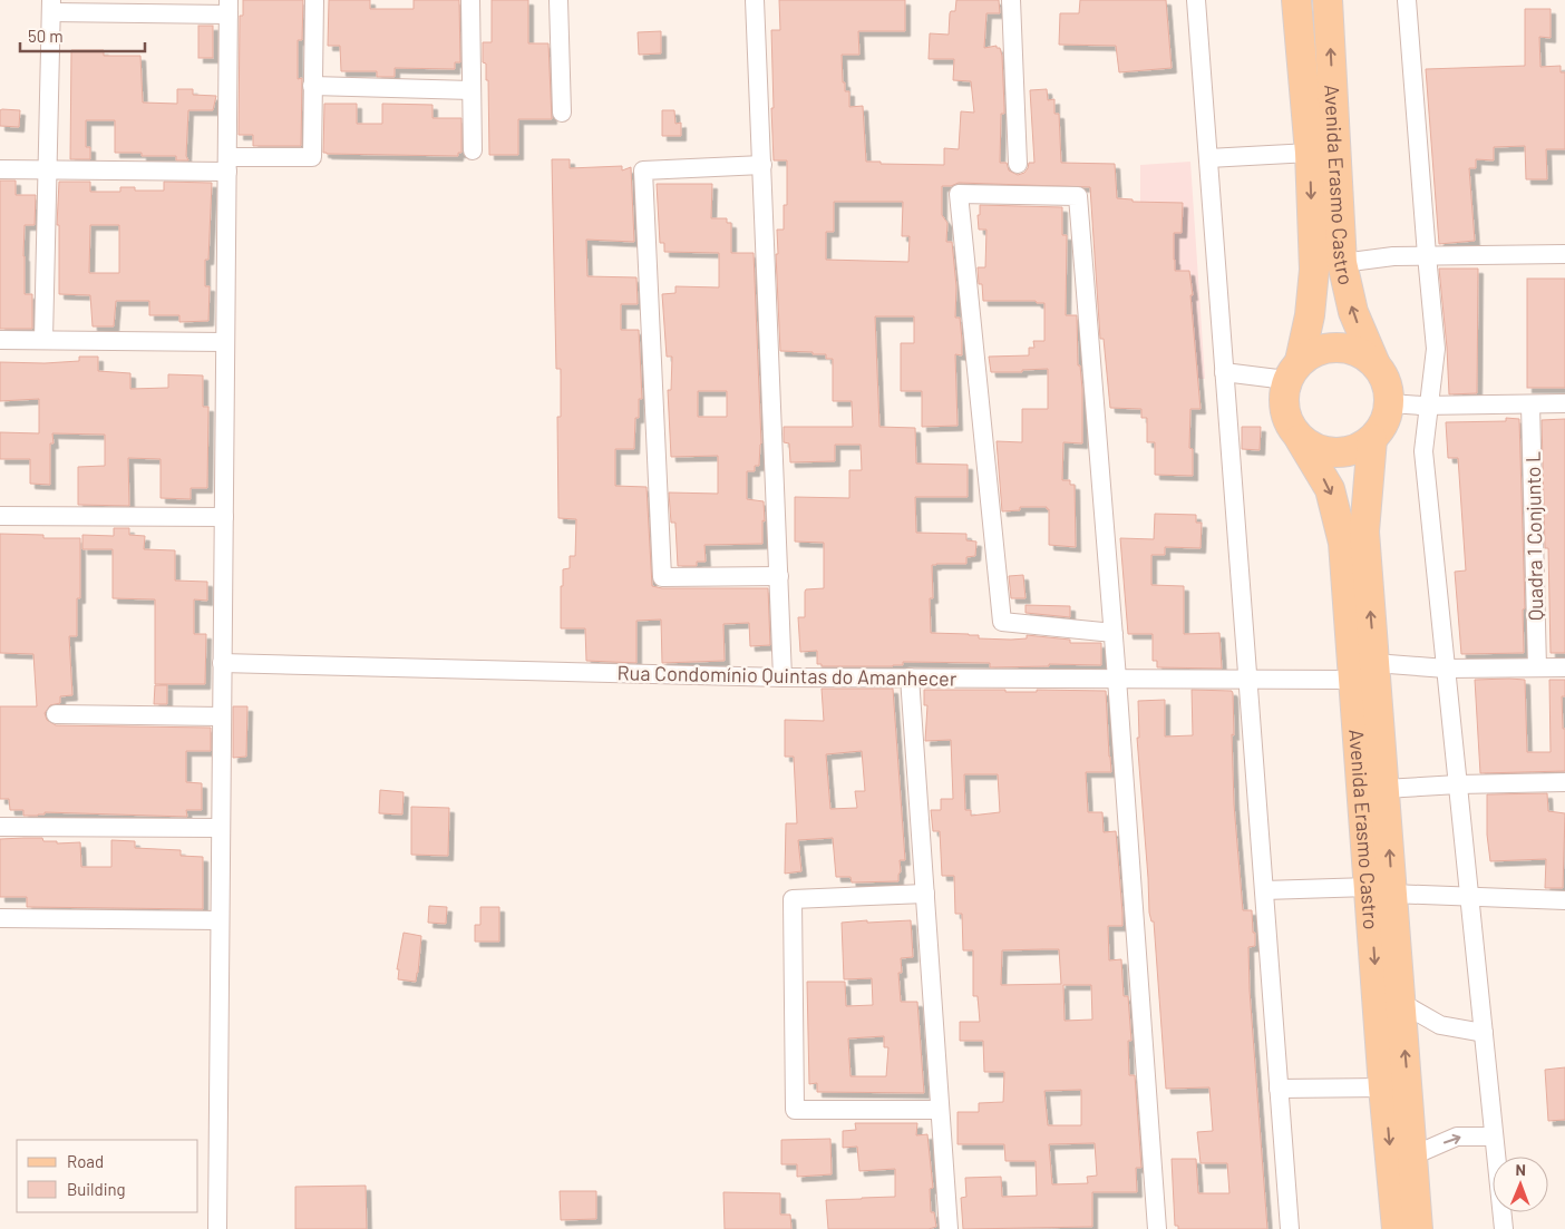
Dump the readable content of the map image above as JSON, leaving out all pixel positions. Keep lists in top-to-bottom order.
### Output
{
  "streets": {
    "main road": ["Avenida Erasmo Castro"],
    "street": ["Quadra 1 Conjunto L", "Rua Condomínio Quintas do Amanhecer"]
  },
  "crossings": [
    ["Avenida Erasmo Castro", "Rua Condomínio Quintas do Amanhecer"],
    ["Quadra 1 Conjunto L", "Rua Condomínio Quintas do Amanhecer"]
  ],
  "legend": ["Road", "Building"],
  "scale_bar": "50 m",
  "north": "top"
}
